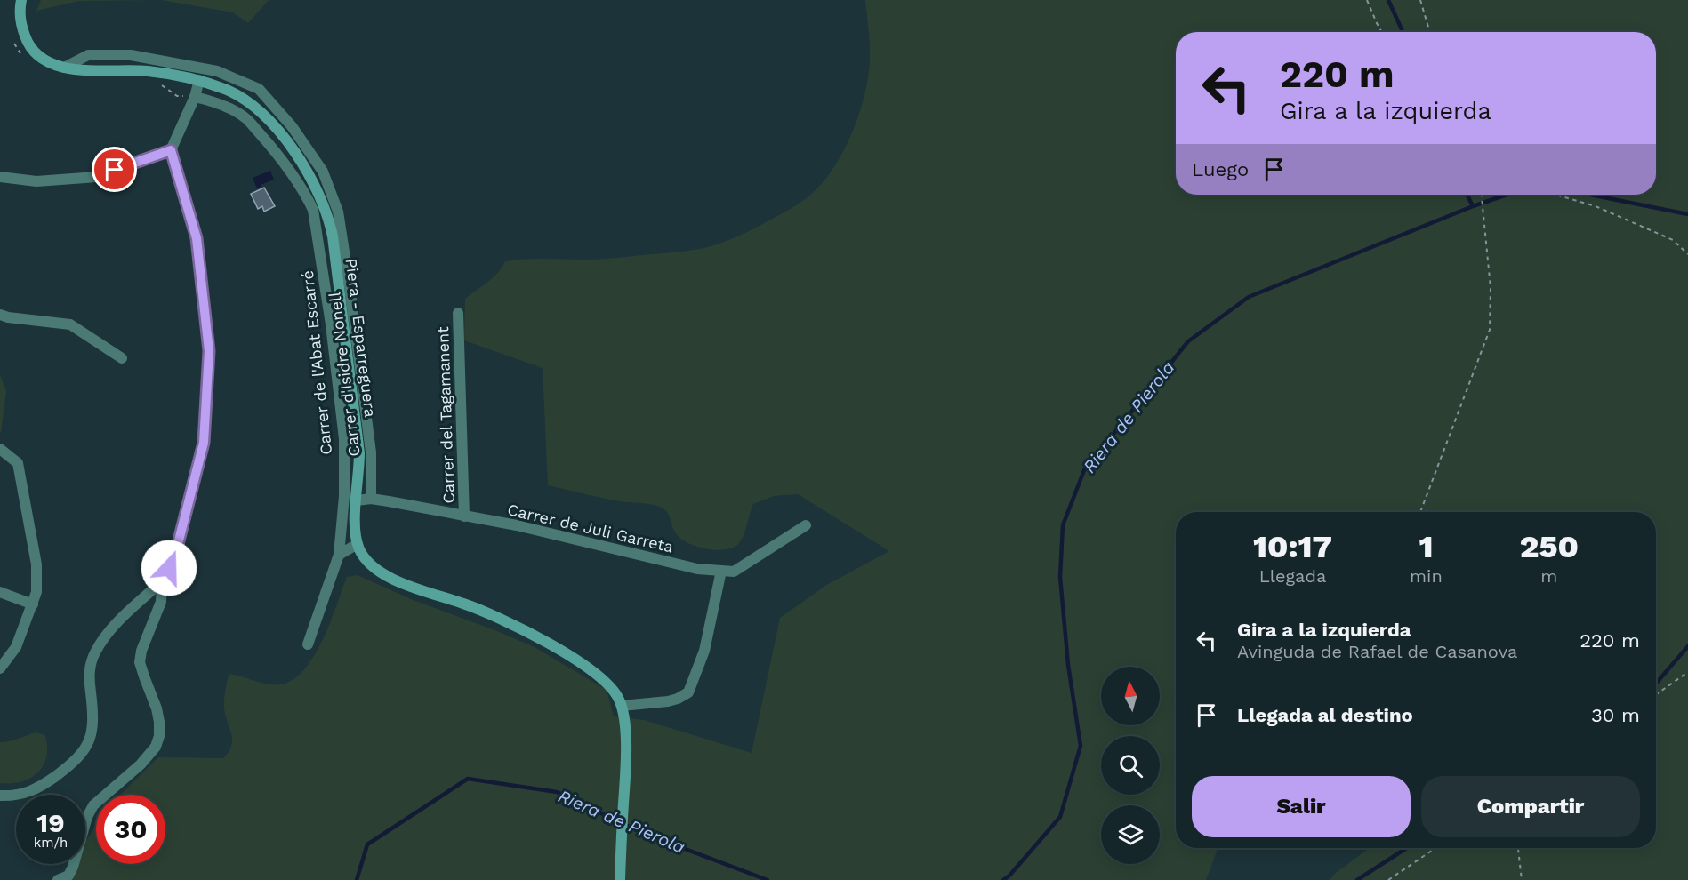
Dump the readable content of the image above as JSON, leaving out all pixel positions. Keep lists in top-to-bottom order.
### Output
{
  "streets": {
    "main road": ["Piera - Esparreguera"],
    "street": [
      "Carrer de l'Abat Escarré",
      "Carrer d'Isidre Nonell",
      "Carrer del Tagamanent",
      "Carrer de Juli Garreta"
    ]
  },
  "crossings": [
    ["Piera - Esparreguera", "Carrer d'Isidre Nonell"],
    ["Piera - Esparreguera", "Carrer de Juli Garreta"],
    ["Carrer d'Isidre Nonell", "Carrer de Juli Garreta"],
    ["Carrer del Tagamanent", "Carrer de Juli Garreta"]
  ],
  "water": ["Riera de Pierola"],
  "north": "top",
  "page": {
    "turn": ["220 m", "Gira a la izquierda"],
    "then": "Luego",
    "eta": [
      "10:17",
      "Llegada",
      "1",
      "min",
      "250",
      "m"
    ],
    "list": [
      {
        "name": "Gira a la izquierda",
        "note": "Avinguda de Rafael de Casanova",
        "value": "220 m"
      },
      {
        "name": "Llegada al destino",
        "value": "30 m"
      }
    ],
    "buttons": ["Salir", "Compartir"],
    "speed": "19 km/h",
    "limit": "30"
  }
}
